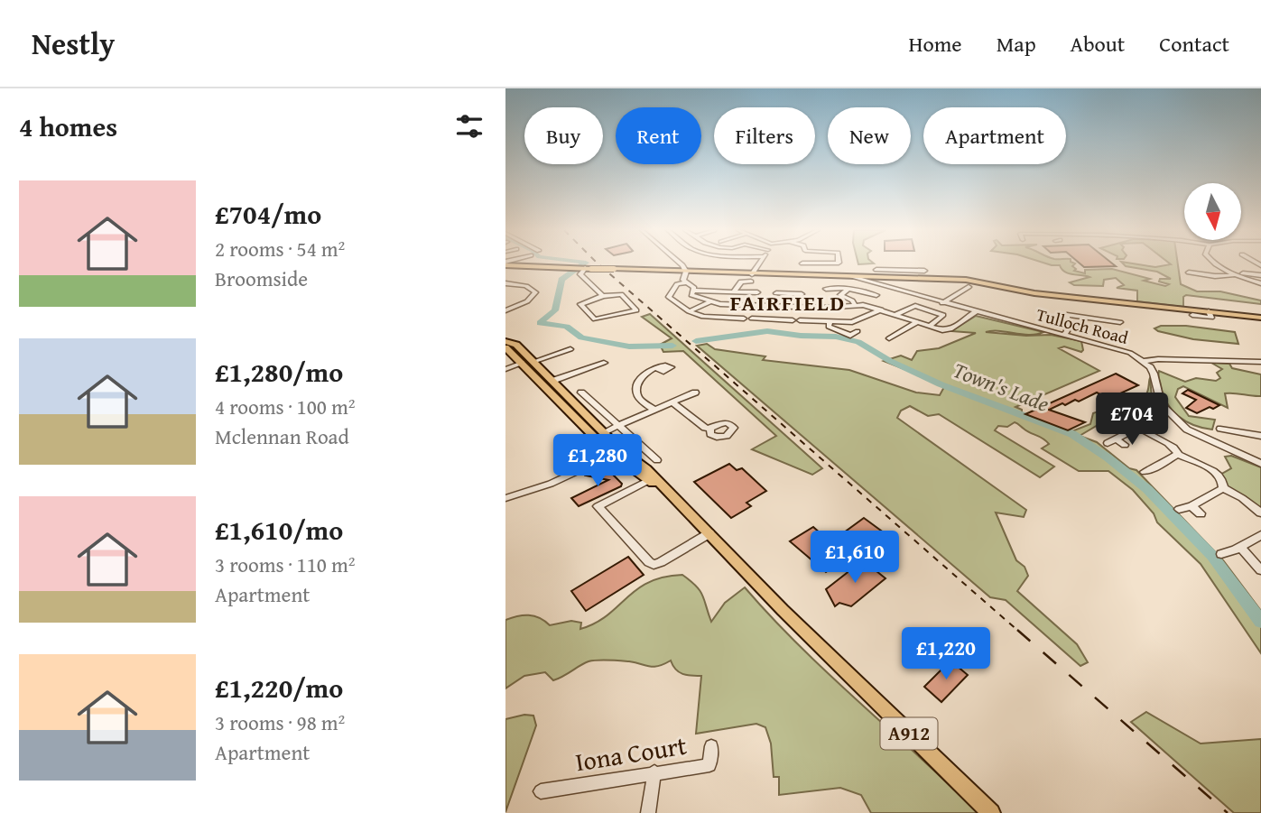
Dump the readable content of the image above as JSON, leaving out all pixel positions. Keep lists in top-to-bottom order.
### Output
{
  "streets": {
    "main road": ["A912"],
    "street": ["Tulloch Road", "Iona Court"]
  },
  "districts": ["FAIRFIELD"],
  "water": ["Town's Lade"],
  "north": "bottom",
  "page": {
    "header": "Nestly",
    "nav": [
      "Home",
      "Map",
      "About",
      "Contact"
    ],
    "heading": "4 homes",
    "chip": [
      "Buy",
      "Rent",
      "Filters",
      "New",
      "Apartment"
    ],
    "list": [
      {
        "name": "£704/mo",
        "note": "2 rooms · 54 m² · Broomside"
      },
      {
        "name": "£1,280/mo",
        "note": "4 rooms · 100 m² · Mclennan Road"
      },
      {
        "name": "£1,610/mo",
        "note": "3 rooms · 110 m² · Apartment"
      },
      {
        "name": "£1,220/mo",
        "note": "3 rooms · 98 m² · Apartment"
      }
    ],
    "price": [
      "£704",
      "£1,280",
      "£1,610",
      "£1,220"
    ]
  }
}
